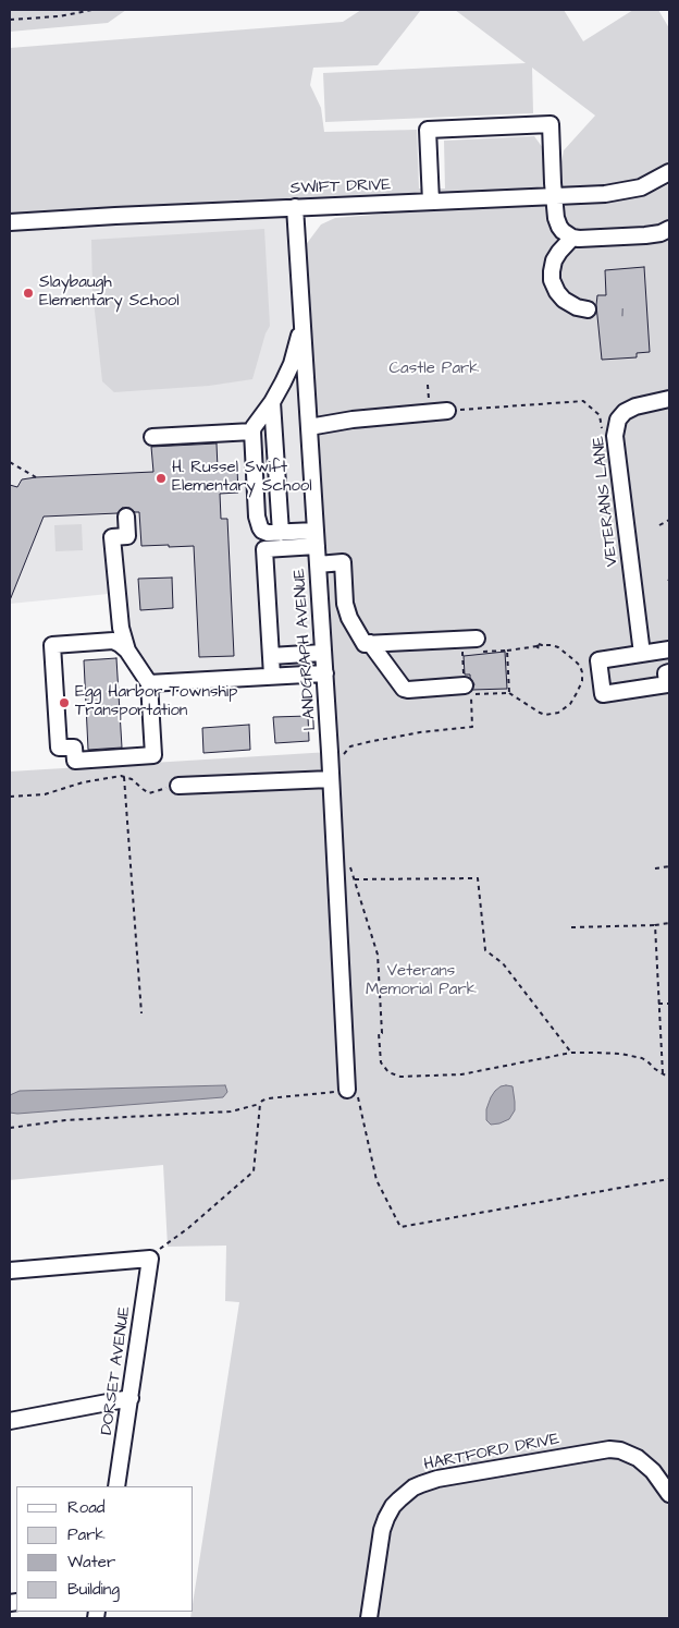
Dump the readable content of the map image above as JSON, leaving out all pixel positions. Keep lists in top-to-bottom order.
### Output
{
  "streets": {
    "street": [
      "SWIFT DRIVE",
      "VETERANS LANE",
      "LANDGRAPH AVENUE",
      "DORSET AVENUE",
      "HARTFORD DRIVE"
    ]
  },
  "crossings": [
    ["SWIFT DRIVE", "LANDGRAPH AVENUE"]
  ],
  "parks": ["Castle Park", "Veterans Memorial Park"],
  "places": ["Slaybaugh Elementary School", "H. Russel Swift Elementary School", "Egg Harbor Township Transportation"],
  "house_numbers": ["1"],
  "legend": [
    "Road",
    "Park",
    "Water",
    "Building"
  ]
}
